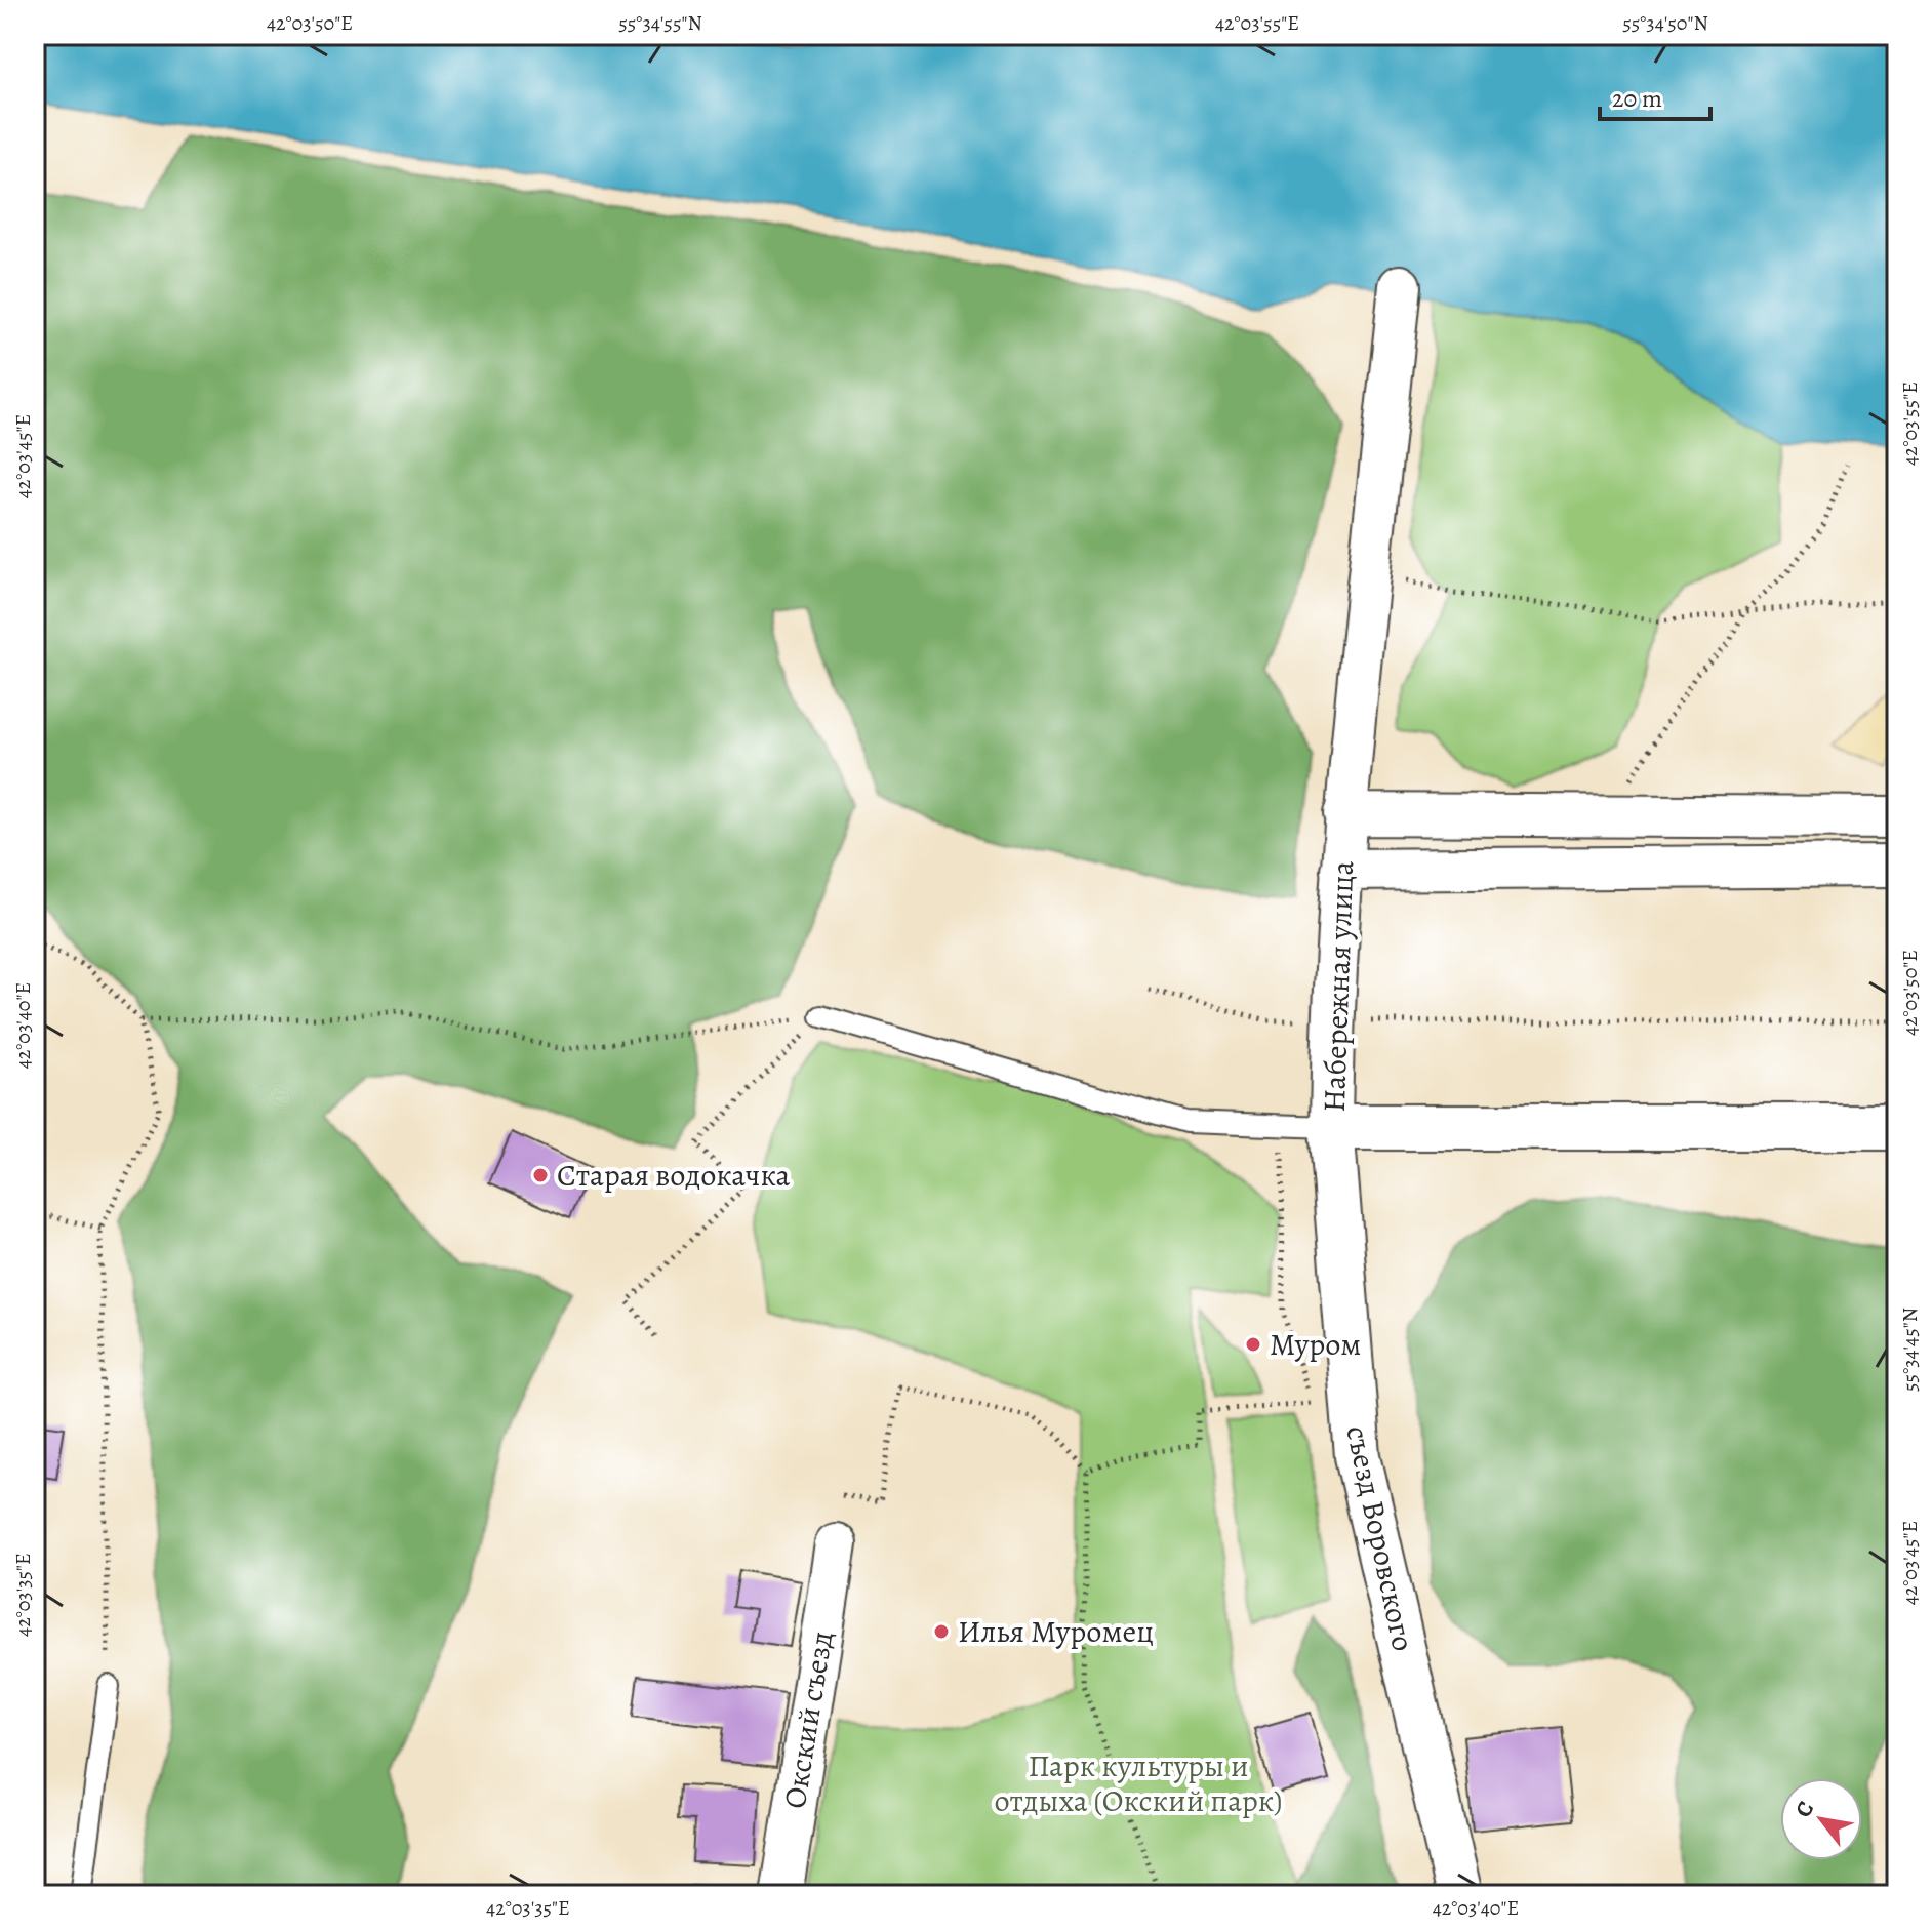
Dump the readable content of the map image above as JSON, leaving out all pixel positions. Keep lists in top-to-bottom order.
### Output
{
  "streets": {
    "street": ["Набережная улица", "съезд Воровского", "Окский съезд"]
  },
  "crossings": [
    ["Набережная улица", "съезд Воровского"]
  ],
  "parks": ["Парк культуры и отдыха (Окский парк)"],
  "places": ["Старая водокачка", "Муром", "Илья Муромец"],
  "scale_bar": "20 m",
  "north": "top left",
  "coordinates": [
    "42°03'50\"E",
    "55°34'55\"N",
    "42°03'55\"E",
    "55°34'50\"N",
    "42°03'45\"E",
    "42°03'40\"E",
    "55°34'45\"N",
    "42°03'35\"E"
  ]
}
